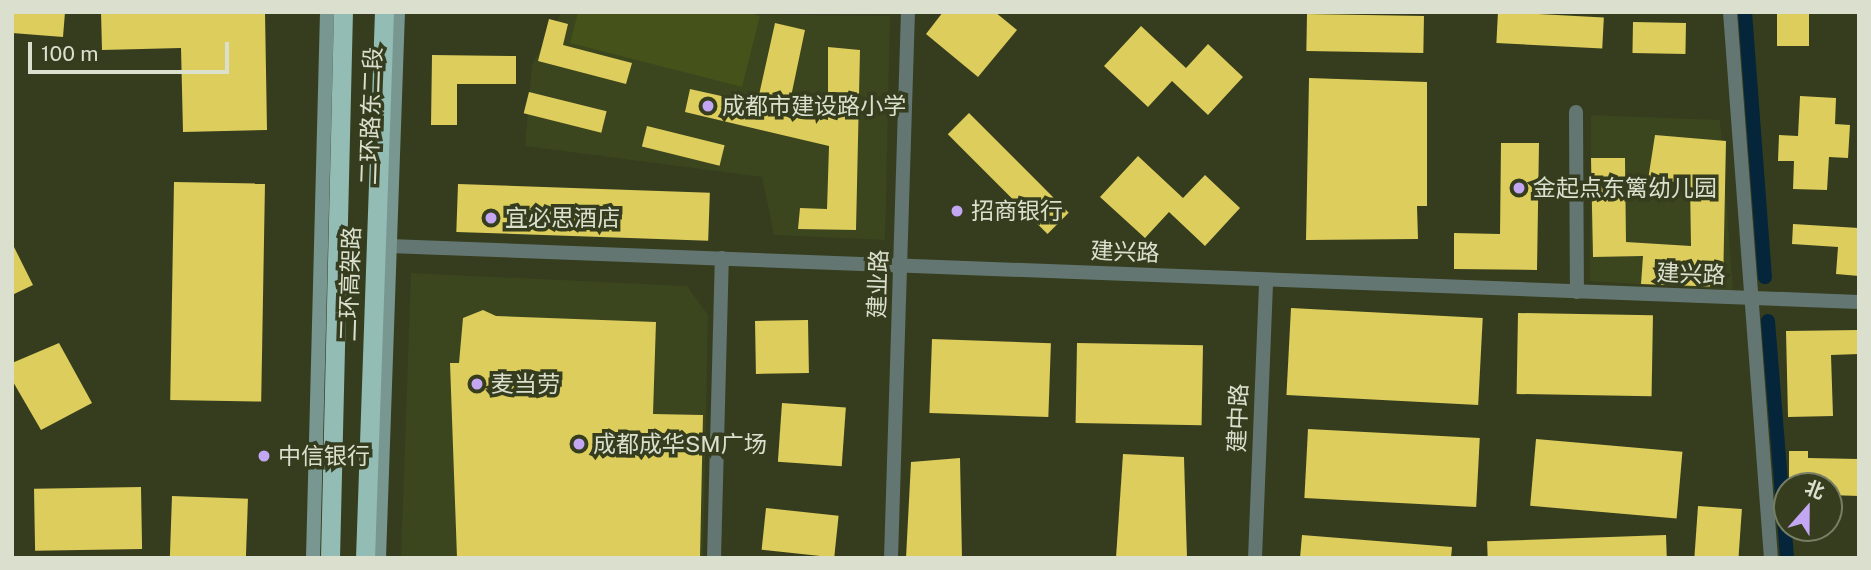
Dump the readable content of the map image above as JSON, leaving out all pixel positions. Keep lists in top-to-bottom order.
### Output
{
  "streets": {
    "highway": ["二环高架路"],
    "main road": ["二环路东二段"],
    "street": ["建兴路", "建业路", "建中路"]
  },
  "crossings": [
    ["二环路东二段", "建兴路"],
    ["建兴路", "建业路"],
    ["建兴路", "建中路"]
  ],
  "places": [
    "成都市建设路小学",
    "金起点东篱幼儿园",
    "招商银行",
    "宜必思酒店",
    "麦当劳",
    "成都成华SM广场",
    "中信银行"
  ],
  "scale_bar": "100 m",
  "north": "top"
}
